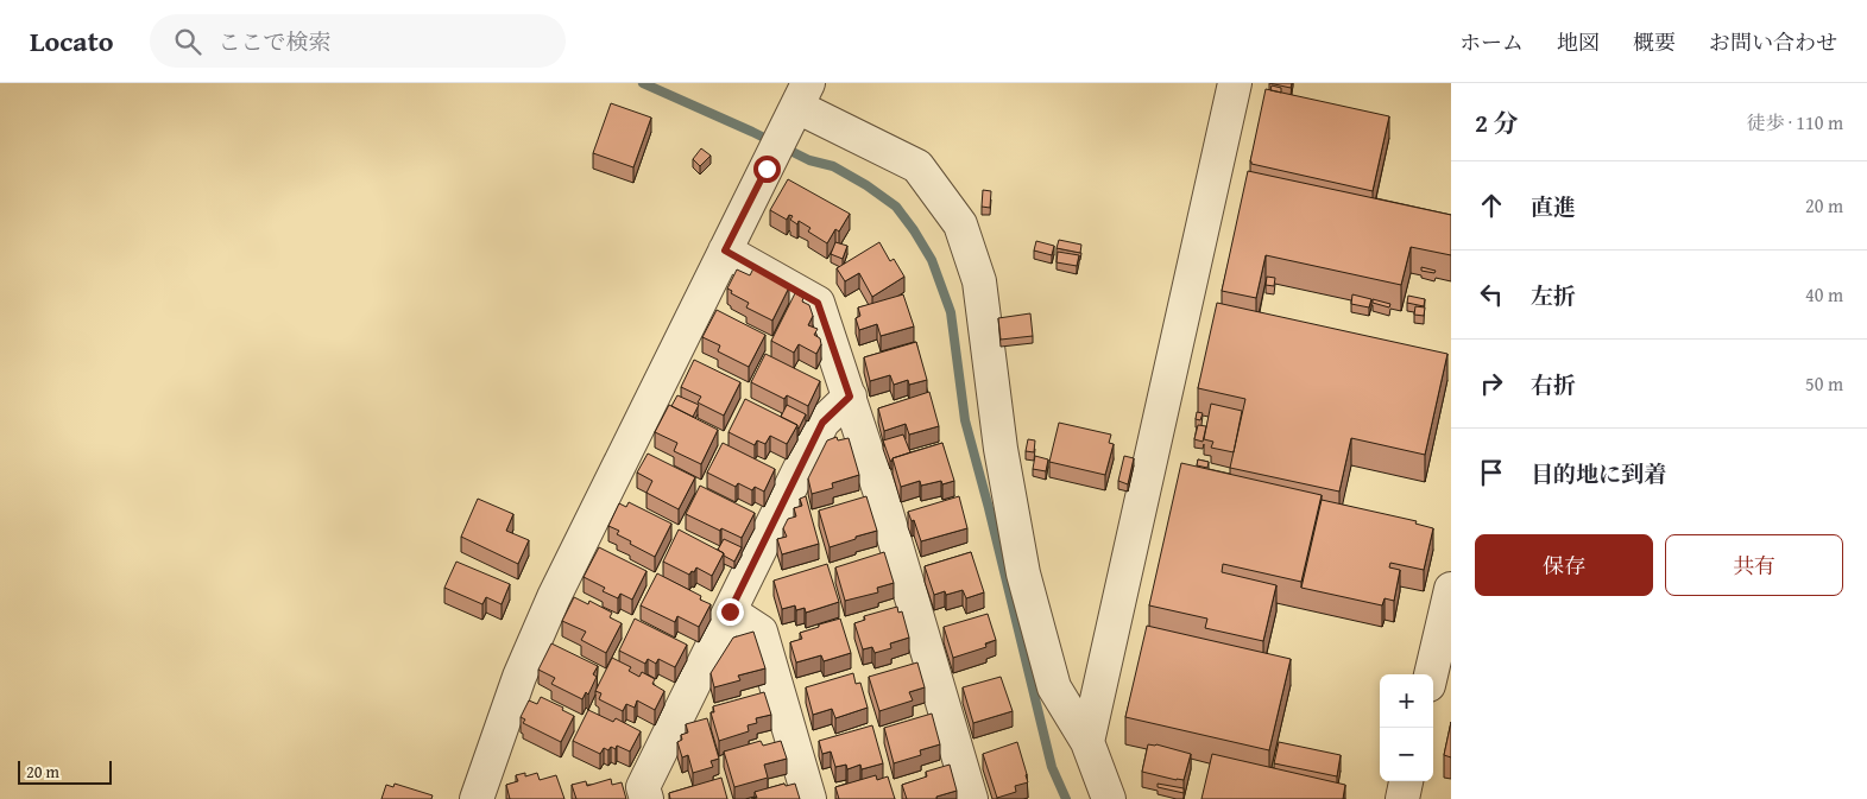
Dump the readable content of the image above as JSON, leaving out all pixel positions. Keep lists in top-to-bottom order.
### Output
{
  "scale_bar": "20 m",
  "page": {
    "header": "Locato",
    "search": "ここで検索",
    "nav": [
      "ホーム",
      "地図",
      "概要",
      "お問い合わせ"
    ],
    "heading": ["2 分", "徒歩 · 110 m"],
    "list": [
      ["直進", "20 m"],
      ["左折", "40 m"],
      ["右折", "50 m"],
      "目的地に到着"
    ],
    "buttons": ["保存", "共有"],
    "map_buttons": ["+", "−"],
    "scale": "20 m"
  }
}
